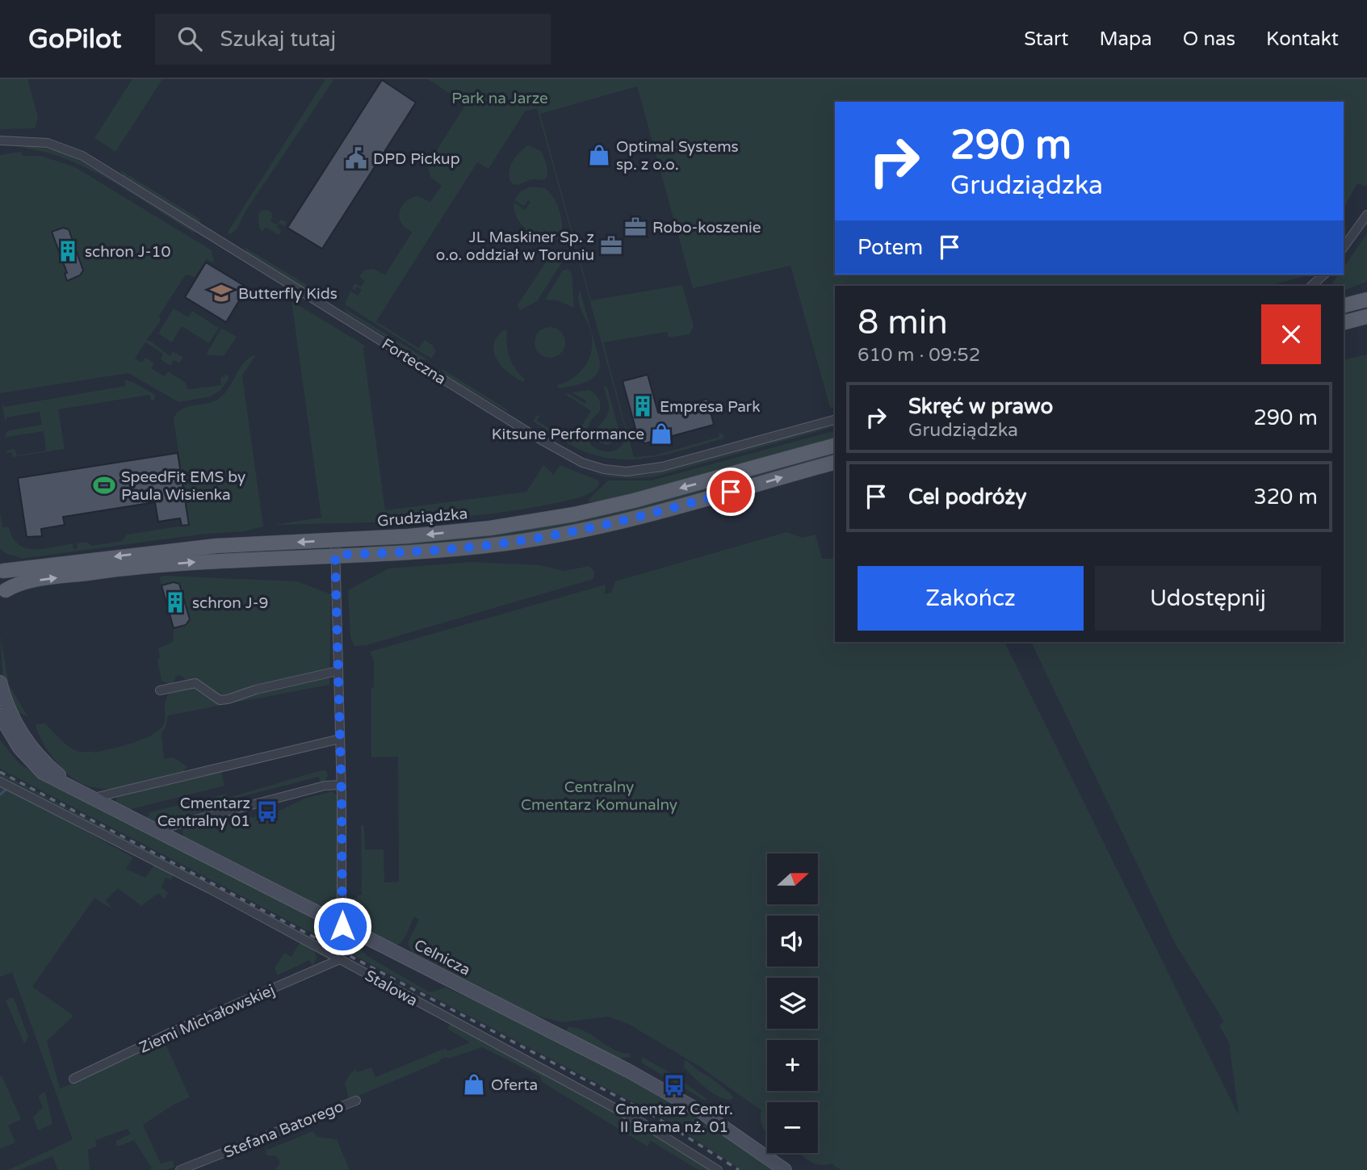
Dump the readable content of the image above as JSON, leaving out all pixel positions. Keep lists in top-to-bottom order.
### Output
{
  "streets": {
    "main road": ["Grudziądzka"],
    "street": [
      "Forteczna",
      "Celnicza",
      "Stalowa",
      "Ziemi Michałowskiej",
      "Stefana Batorego"
    ]
  },
  "crossings": [
    ["Stalowa", "Ziemi Michałowskiej"]
  ],
  "parks": ["Park na Jarze", "Centralny Cmentarz Komunalny"],
  "places": {
    "shop": ["Optimal Systems sp. z o.o.", "Kitsune Performance", "Oferta"],
    "public building": ["DPD Pickup"],
    "office": ["Robo-koszenie", "JL Maskiner Sp. z o.o. oddział w Toruniu"],
    "building": ["schron J-10", "Empresa Park", "schron J-9"],
    "school or university": ["Butterfly Kids"],
    "sports": ["SpeedFit EMS by Paula Wisienka"],
    "bus stop": ["Cmentarz Centralny 01", "Cmentarz Centr. II Brama nż. 01"]
  },
  "north": "right",
  "page": {
    "header": "GoPilot",
    "search": "Szukaj tutaj",
    "nav": [
      "Start",
      "Mapa",
      "O nas",
      "Kontakt"
    ],
    "turn": ["290 m", "Grudziądzka"],
    "then": "Potem",
    "heading": ["8 min", "610 m · 09:52"],
    "list": [
      {
        "name": "Skręć w prawo",
        "note": "Grudziądzka",
        "value": "290 m"
      },
      {
        "name": "Cel podróży",
        "value": "320 m"
      }
    ],
    "buttons": ["Zakończ", "Udostępnij"],
    "map_buttons": ["+", "−"]
  }
}
